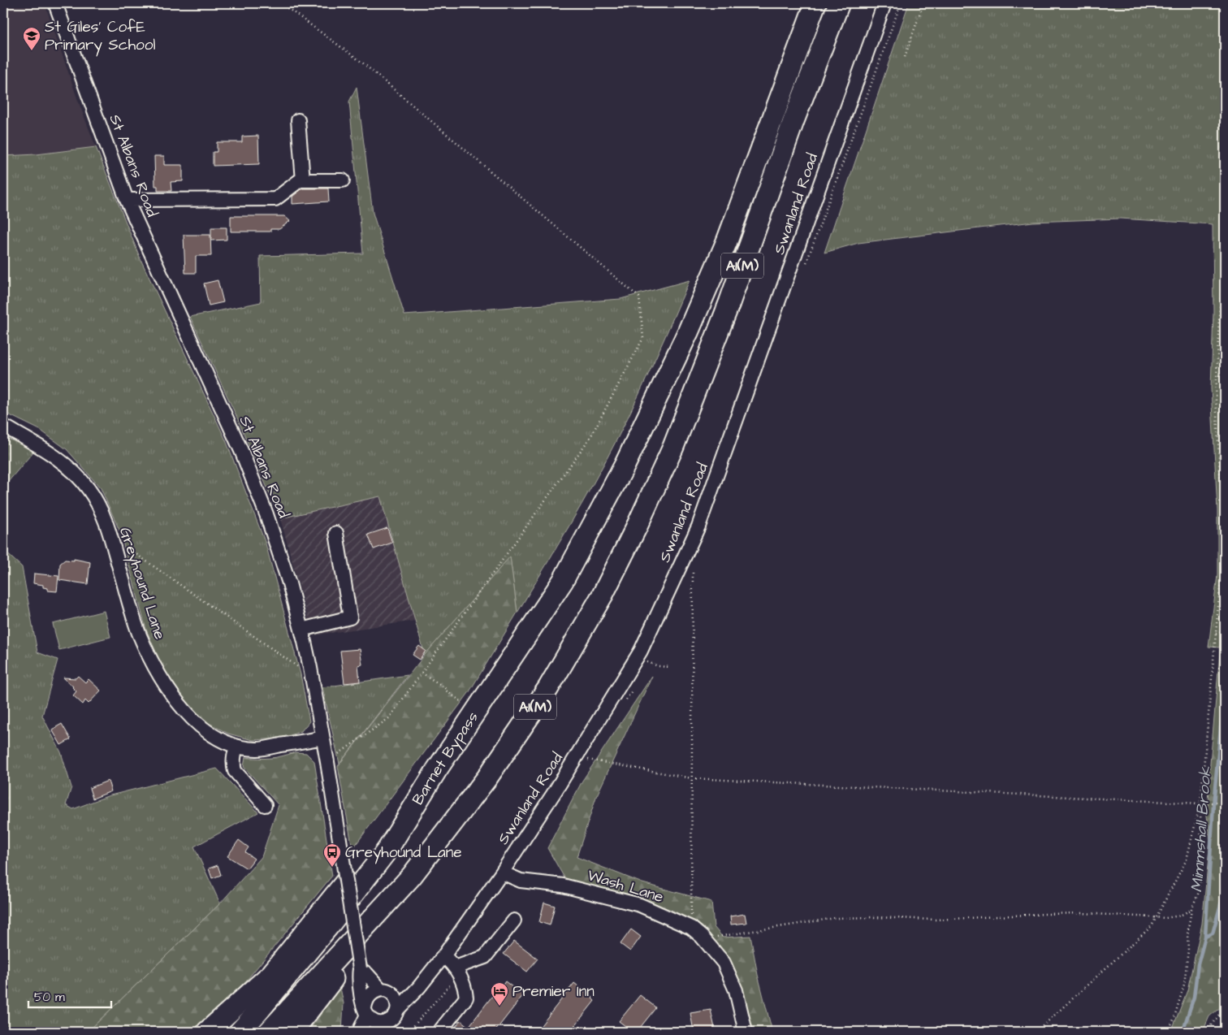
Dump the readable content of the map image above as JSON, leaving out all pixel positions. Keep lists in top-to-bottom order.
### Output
{
  "streets": {
    "highway": ["A1(M)", "Barnet Bypass"],
    "street": [
      "St Albans Road",
      "Swanland Road",
      "Greyhound Lane",
      "Wash Lane"
    ]
  },
  "crossings": [
    ["St Albans Road", "Swanland Road"],
    ["St Albans Road", "Greyhound Lane"],
    ["Swanland Road", "Wash Lane"],
    ["A1(M)", "Barnet Bypass"]
  ],
  "water": ["Mimmshall Brook"],
  "places": {
    "school or university": ["St Giles' CofE Primary School"],
    "bus stop": ["Greyhound Lane"],
    "hotel": ["Premier Inn"]
  },
  "scale_bar": "50 m"
}
